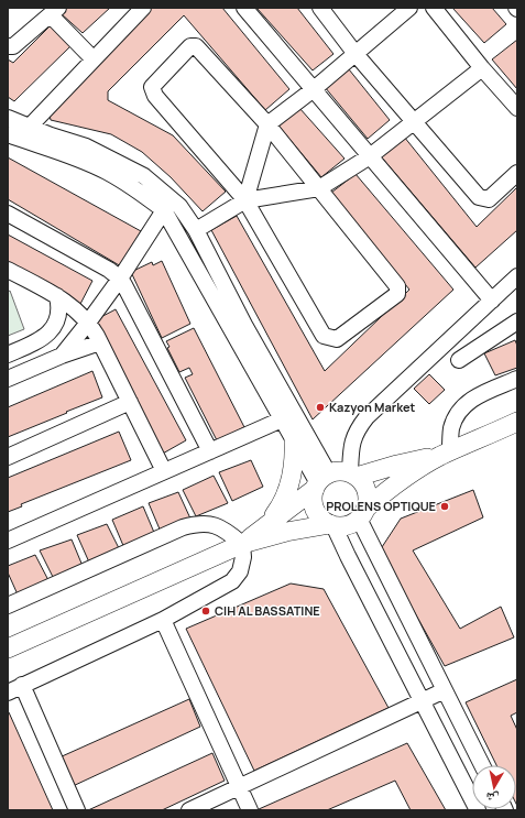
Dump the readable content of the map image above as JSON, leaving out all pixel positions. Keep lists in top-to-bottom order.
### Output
{
  "places": ["Kazyon Market", "PROLENS OPTIQUE", "CIH AL BASSATINE"],
  "north": "bottom"
}
